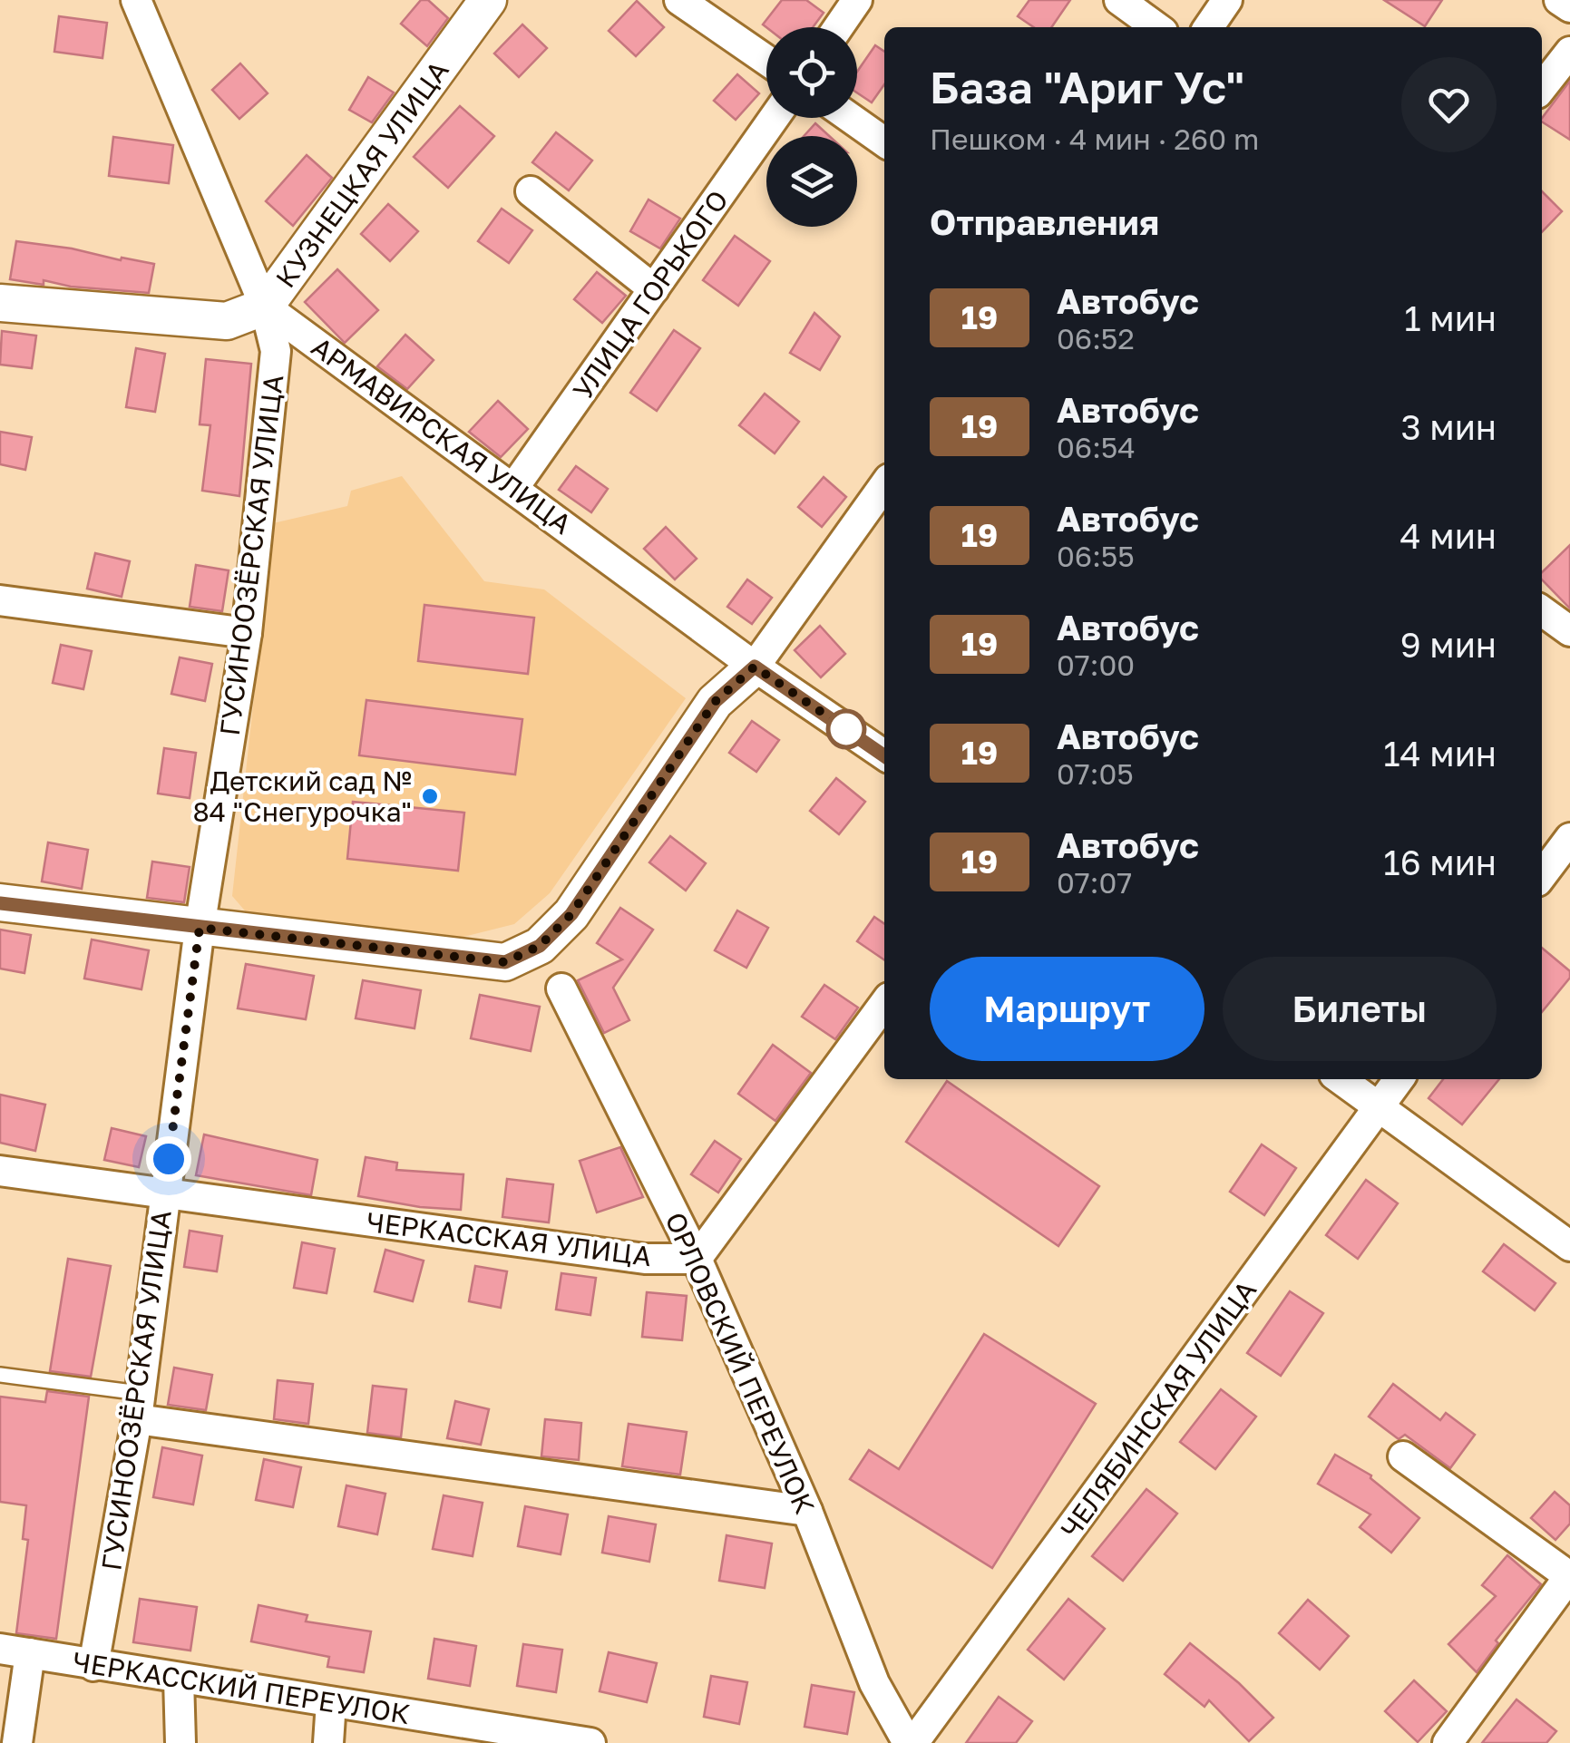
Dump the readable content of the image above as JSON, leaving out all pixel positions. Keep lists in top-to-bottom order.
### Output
{
  "streets": {
    "street": [
      "КУЗНЕЦКАЯ УЛИЦА",
      "УЛИЦА ГОРЬКОГО",
      "АРМАВИРСКАЯ УЛИЦА",
      "ГУСИНООЗЁРСКАЯ УЛИЦА",
      "ЧЕРКАССКАЯ УЛИЦА",
      "ОРЛОВСКИЙ ПЕРЕУЛОК",
      "ЧЕЛЯБИНСКАЯ УЛИЦА",
      "ЧЕРКАССКИЙ ПЕРЕУЛОК"
    ]
  },
  "crossings": [
    ["КУЗНЕЦКАЯ УЛИЦА", "АРМАВИРСКАЯ УЛИЦА"],
    ["КУЗНЕЦКАЯ УЛИЦА", "ГУСИНООЗЁРСКАЯ УЛИЦА"],
    ["УЛИЦА ГОРЬКОГО", "АРМАВИРСКАЯ УЛИЦА"],
    ["АРМАВИРСКАЯ УЛИЦА", "ГУСИНООЗЁРСКАЯ УЛИЦА"],
    ["ГУСИНООЗЁРСКАЯ УЛИЦА", "ЧЕРКАССКАЯ УЛИЦА"],
    ["ГУСИНООЗЁРСКАЯ УЛИЦА", "ЧЕРКАССКИЙ ПЕРЕУЛОК"],
    ["ЧЕРКАССКАЯ УЛИЦА", "ОРЛОВСКИЙ ПЕРЕУЛОК"],
    ["ОРЛОВСКИЙ ПЕРЕУЛОК", "ЧЕЛЯБИНСКАЯ УЛИЦА"]
  ],
  "places": ["Детский сад № 84 \"Снегурочка\""],
  "lines": ["bus line 19"],
  "page": {
    "heading": [
      ["База \"Ариг Ус\"", "Пешком · 4 мин · 260 m"],
      "Отправления"
    ],
    "list": [
      {
        "mark": "19",
        "name": "Автобус",
        "note": "06:52",
        "value": "1 мин"
      },
      {
        "mark": "19",
        "name": "Автобус",
        "note": "06:54",
        "value": "3 мин"
      },
      {
        "mark": "19",
        "name": "Автобус",
        "note": "06:55",
        "value": "4 мин"
      },
      {
        "mark": "19",
        "name": "Автобус",
        "note": "07:00",
        "value": "9 мин"
      },
      {
        "mark": "19",
        "name": "Автобус",
        "note": "07:05",
        "value": "14 мин"
      },
      {
        "mark": "19",
        "name": "Автобус",
        "note": "07:07",
        "value": "16 мин"
      }
    ],
    "buttons": ["Маршрут", "Билеты"]
  }
}
